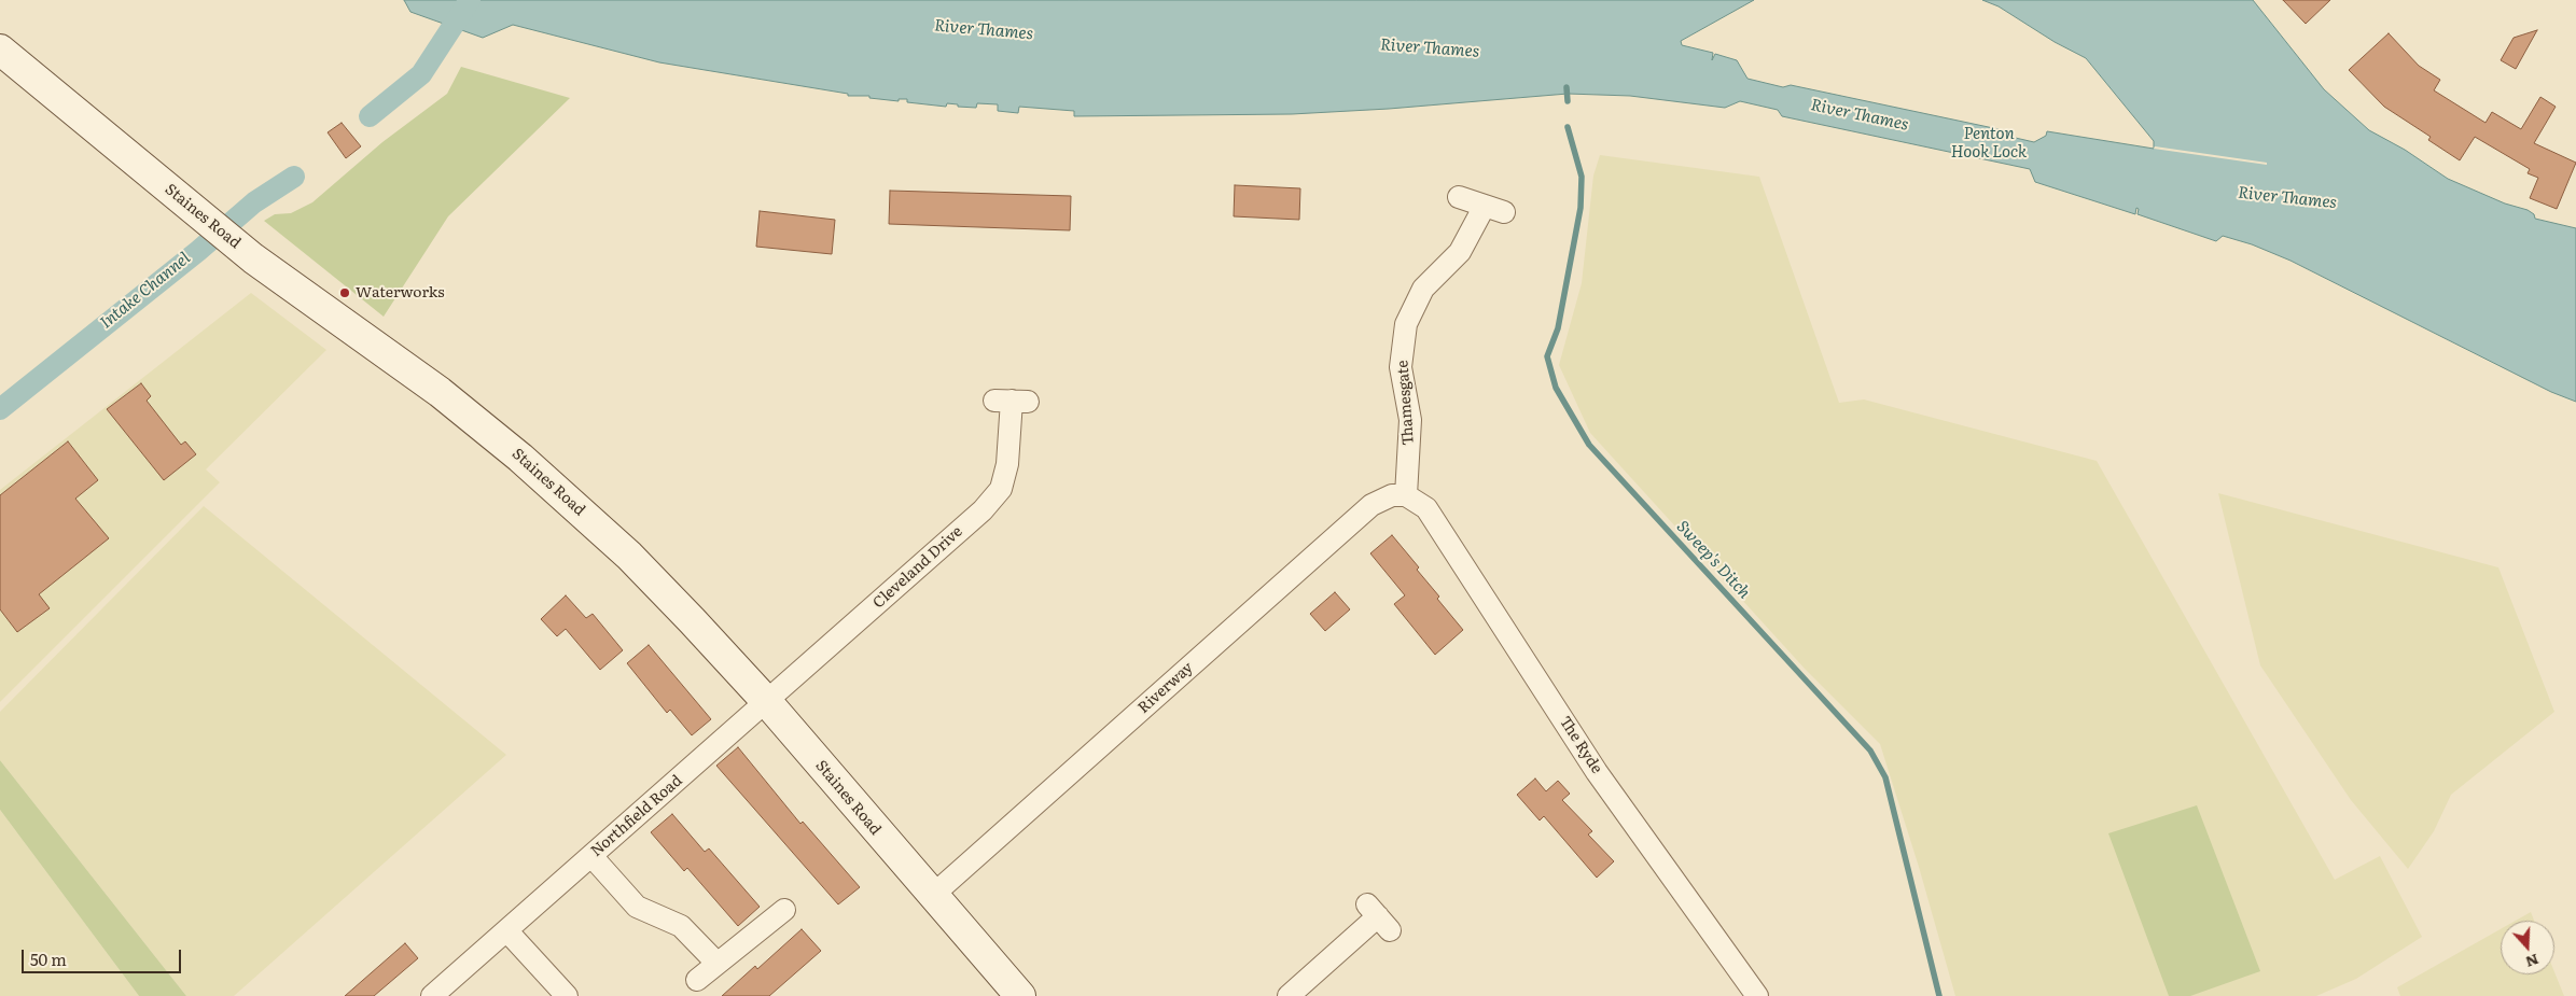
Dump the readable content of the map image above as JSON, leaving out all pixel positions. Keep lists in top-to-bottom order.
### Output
{
  "streets": {
    "main road": ["Staines Road"],
    "street": [
      "Thamesgate",
      "Cleveland Drive",
      "Riverway",
      "The Ryde",
      "Northfield Road"
    ]
  },
  "crossings": [
    ["Staines Road", "Cleveland Drive"],
    ["Staines Road", "Riverway"],
    ["Staines Road", "Northfield Road"],
    ["Thamesgate", "Riverway"],
    ["Thamesgate", "The Ryde"],
    ["Cleveland Drive", "Northfield Road"],
    ["Riverway", "The Ryde"]
  ],
  "water": [
    "River Thames",
    "Penton Hook Lock",
    "Intake Channel",
    "Sweep's Ditch"
  ],
  "places": ["Waterworks"],
  "scale_bar": "50 m",
  "north": "bottom"
}
